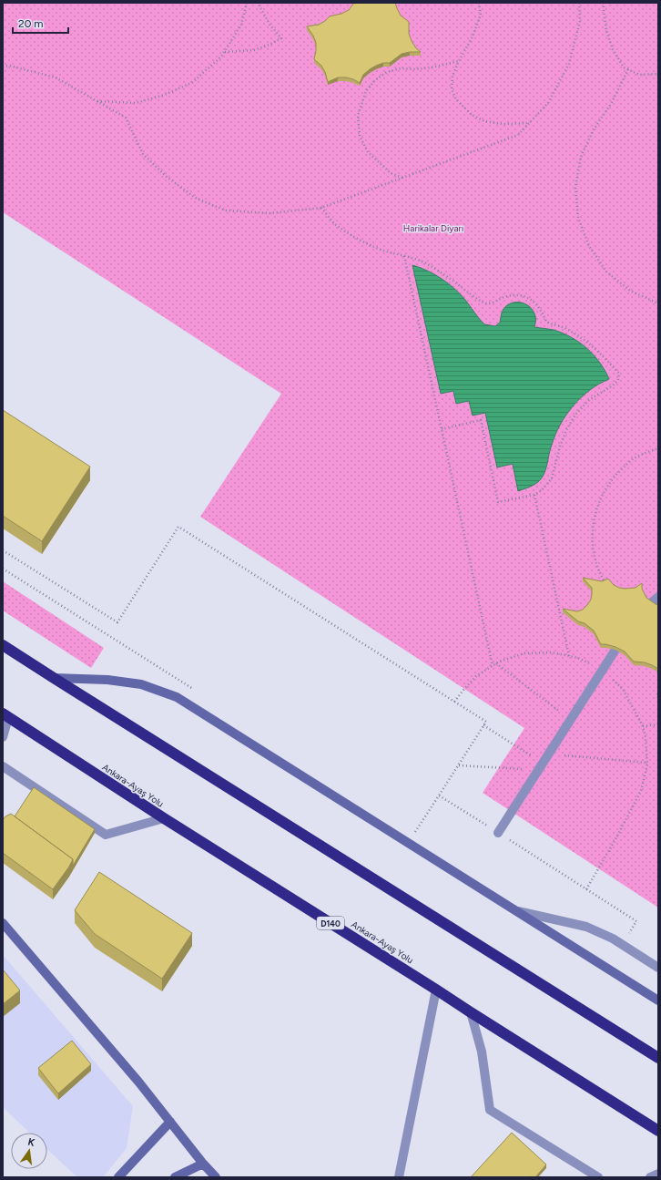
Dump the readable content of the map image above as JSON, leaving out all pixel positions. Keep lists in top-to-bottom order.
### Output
{
  "streets": {
    "highway": ["Ankara-Ayaş Yolu", "D140"]
  },
  "parks": ["Harikalar Diyarı"],
  "scale_bar": "20 m",
  "north": "top"
}
